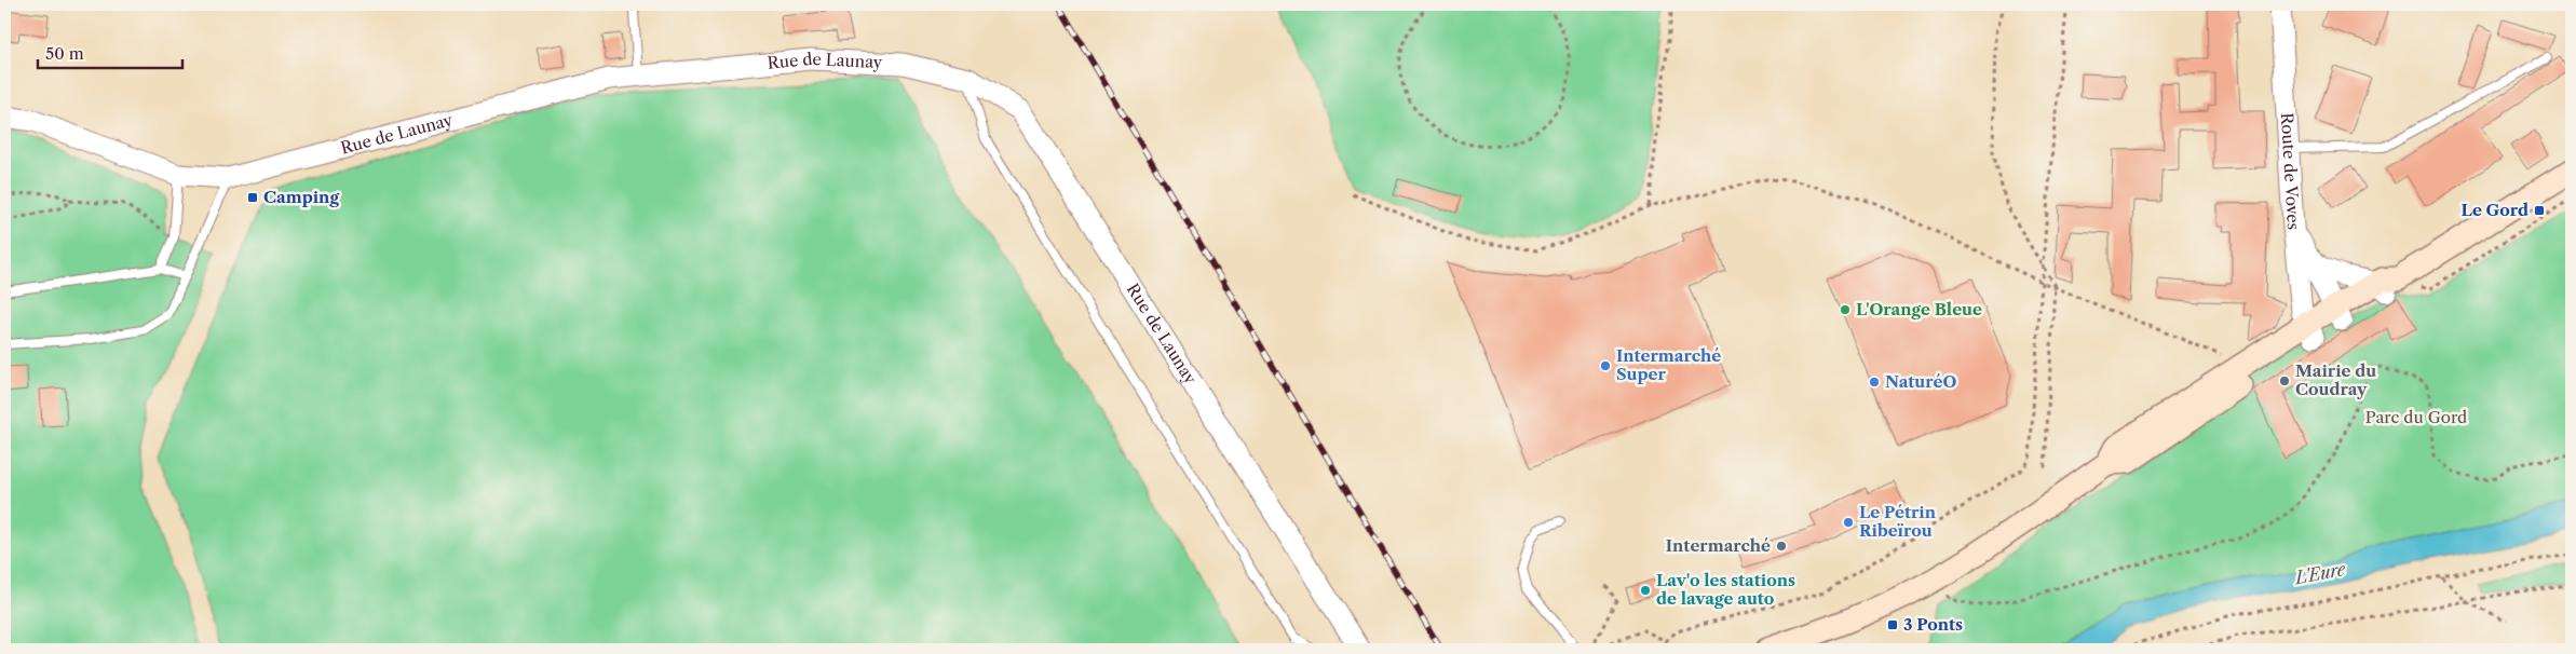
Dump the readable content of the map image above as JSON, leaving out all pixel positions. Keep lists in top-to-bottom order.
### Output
{
  "streets": {
    "street": ["Rue de Launay", "Route de Voves"]
  },
  "water": ["L'Eure"],
  "parks": ["Parc du Gord"],
  "places": {
    "transit": ["Camping", "Le Gord", "3 Ponts"],
    "other": [
      "L'Orange Bleue",
      "Intermarché Super",
      "Mairie du Coudray",
      "NaturéO",
      "Le Pétrin Ribeïrou",
      "Intermarché",
      "Lav'o les stations de lavage auto"
    ]
  },
  "scale_bar": "50 m"
}
